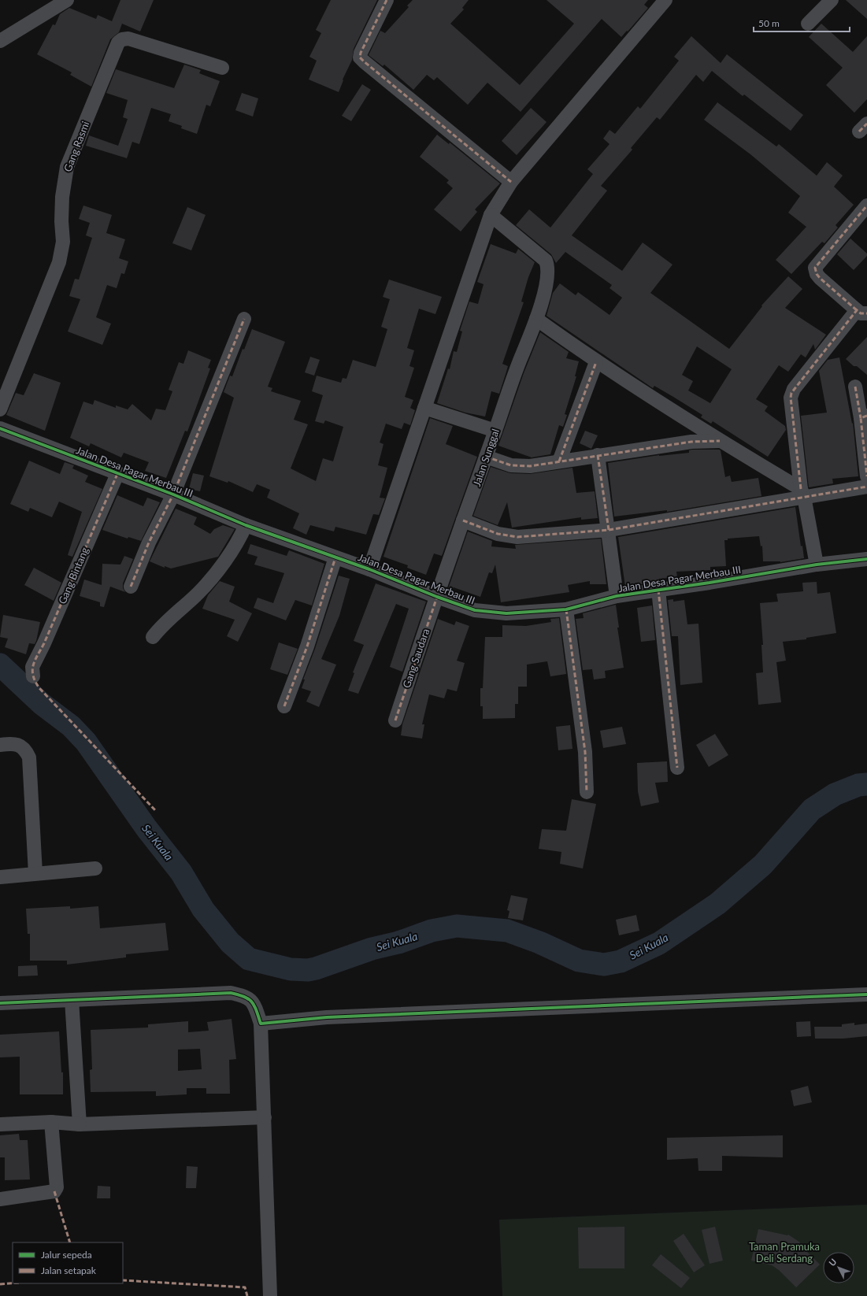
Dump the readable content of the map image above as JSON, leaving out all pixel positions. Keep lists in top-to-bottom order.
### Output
{
  "streets": {
    "street": [
      "Gang Rasmi",
      "Jalan Sunggal",
      "Jalan Desa Pagar Merbau III",
      "Gang Bintang",
      "Gang Saudara"
    ]
  },
  "crossings": [
    ["Jalan Sunggal", "Jalan Desa Pagar Merbau III"],
    ["Jalan Sunggal", "Gang Saudara"],
    ["Jalan Desa Pagar Merbau III", "Gang Bintang"],
    ["Jalan Desa Pagar Merbau III", "Gang Saudara"]
  ],
  "water": ["Sei Kuala"],
  "parks": ["Taman Pramuka Deli Serdang"],
  "legend": ["Jalur sepeda", "Jalan setapak"],
  "scale_bar": "50 m",
  "north": "top left"
}
